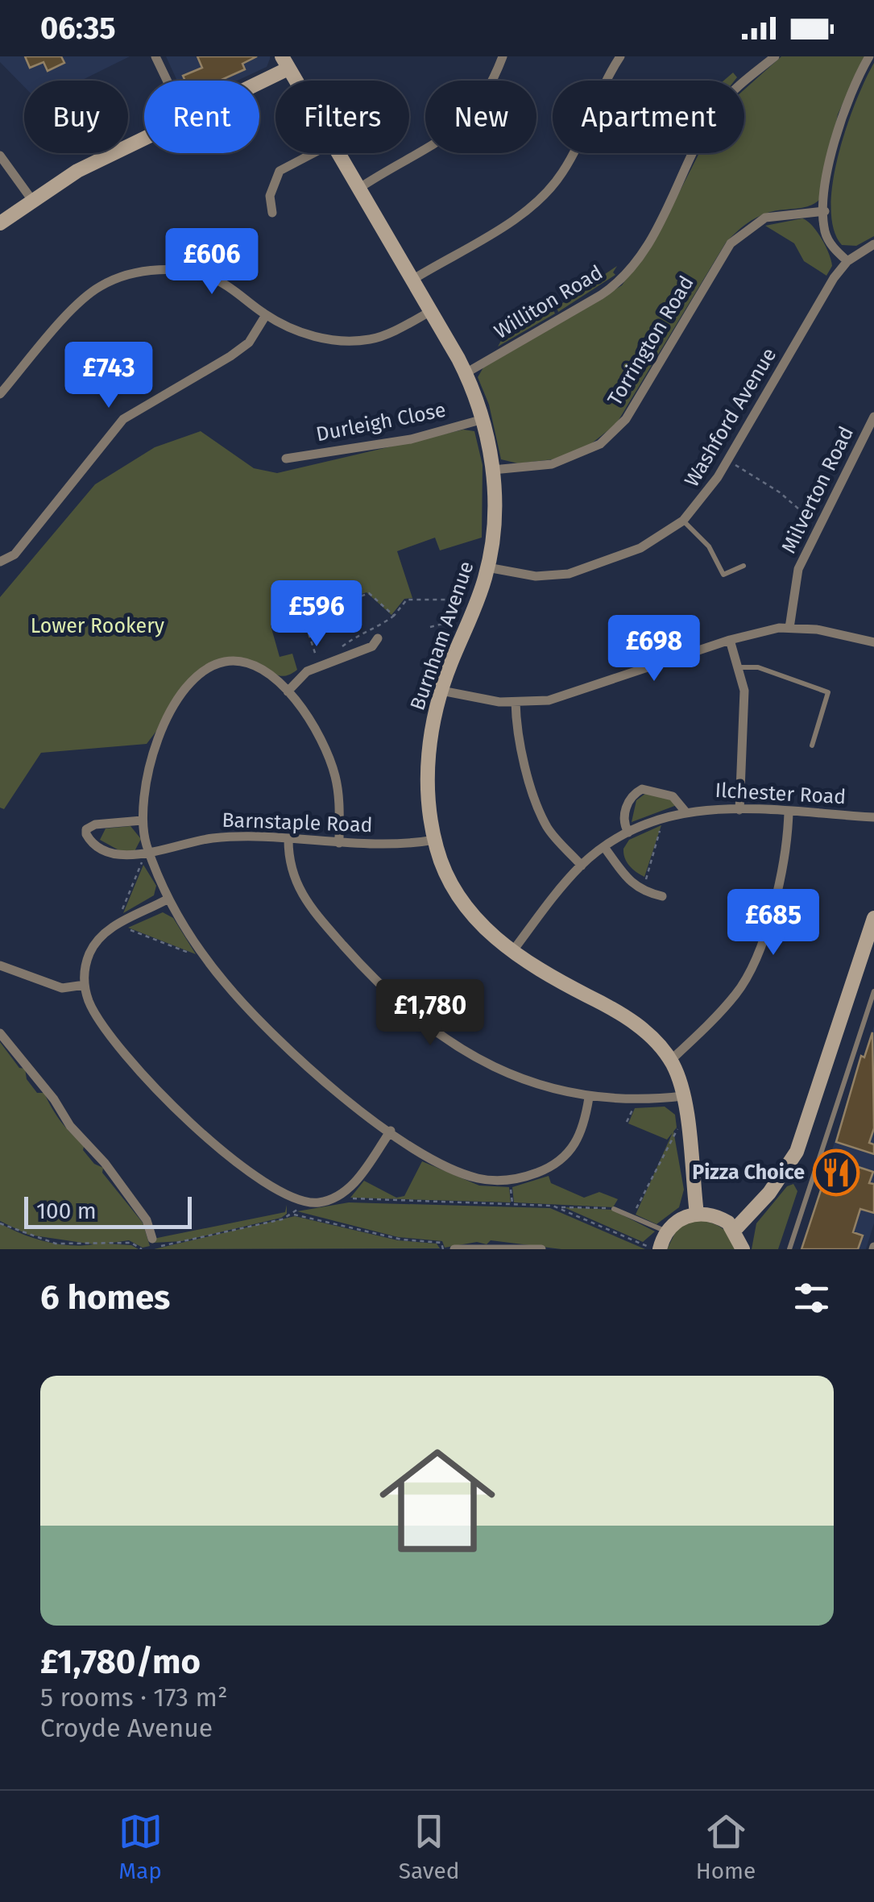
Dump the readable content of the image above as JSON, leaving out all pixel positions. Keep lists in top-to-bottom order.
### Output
{
  "streets": {
    "street": [
      "Williton Road",
      "Torrington Road",
      "Washford Avenue",
      "Durleigh Close",
      "Milverton Road",
      "Burnham Avenue",
      "Ilchester Road",
      "Barnstaple Road"
    ]
  },
  "crossings": [
    ["Williton Road", "Burnham Avenue"],
    ["Torrington Road", "Burnham Avenue"],
    ["Washford Avenue", "Burnham Avenue"],
    ["Durleigh Close", "Burnham Avenue"],
    ["Burnham Avenue", "Ilchester Road"],
    ["Burnham Avenue", "Barnstaple Road"]
  ],
  "parks": ["Lower Rookery"],
  "places": {
    "restaurant": ["Pizza Choice"]
  },
  "scale_bar": "100 m",
  "page": {
    "status": "06:35",
    "chip": [
      "Buy",
      "Rent",
      "Filters",
      "New",
      "Apartment"
    ],
    "price": [
      "£606",
      "£743",
      "£596",
      "£698",
      "£685",
      "£1,780"
    ],
    "scale": "100 m",
    "heading": "6 homes",
    "list": [
      {
        "name": "£1,780/mo",
        "note": "5 rooms · 173 m² · Croyde Avenue"
      }
    ],
    "tabs": ["Map", "Saved", "Home"]
  }
}
